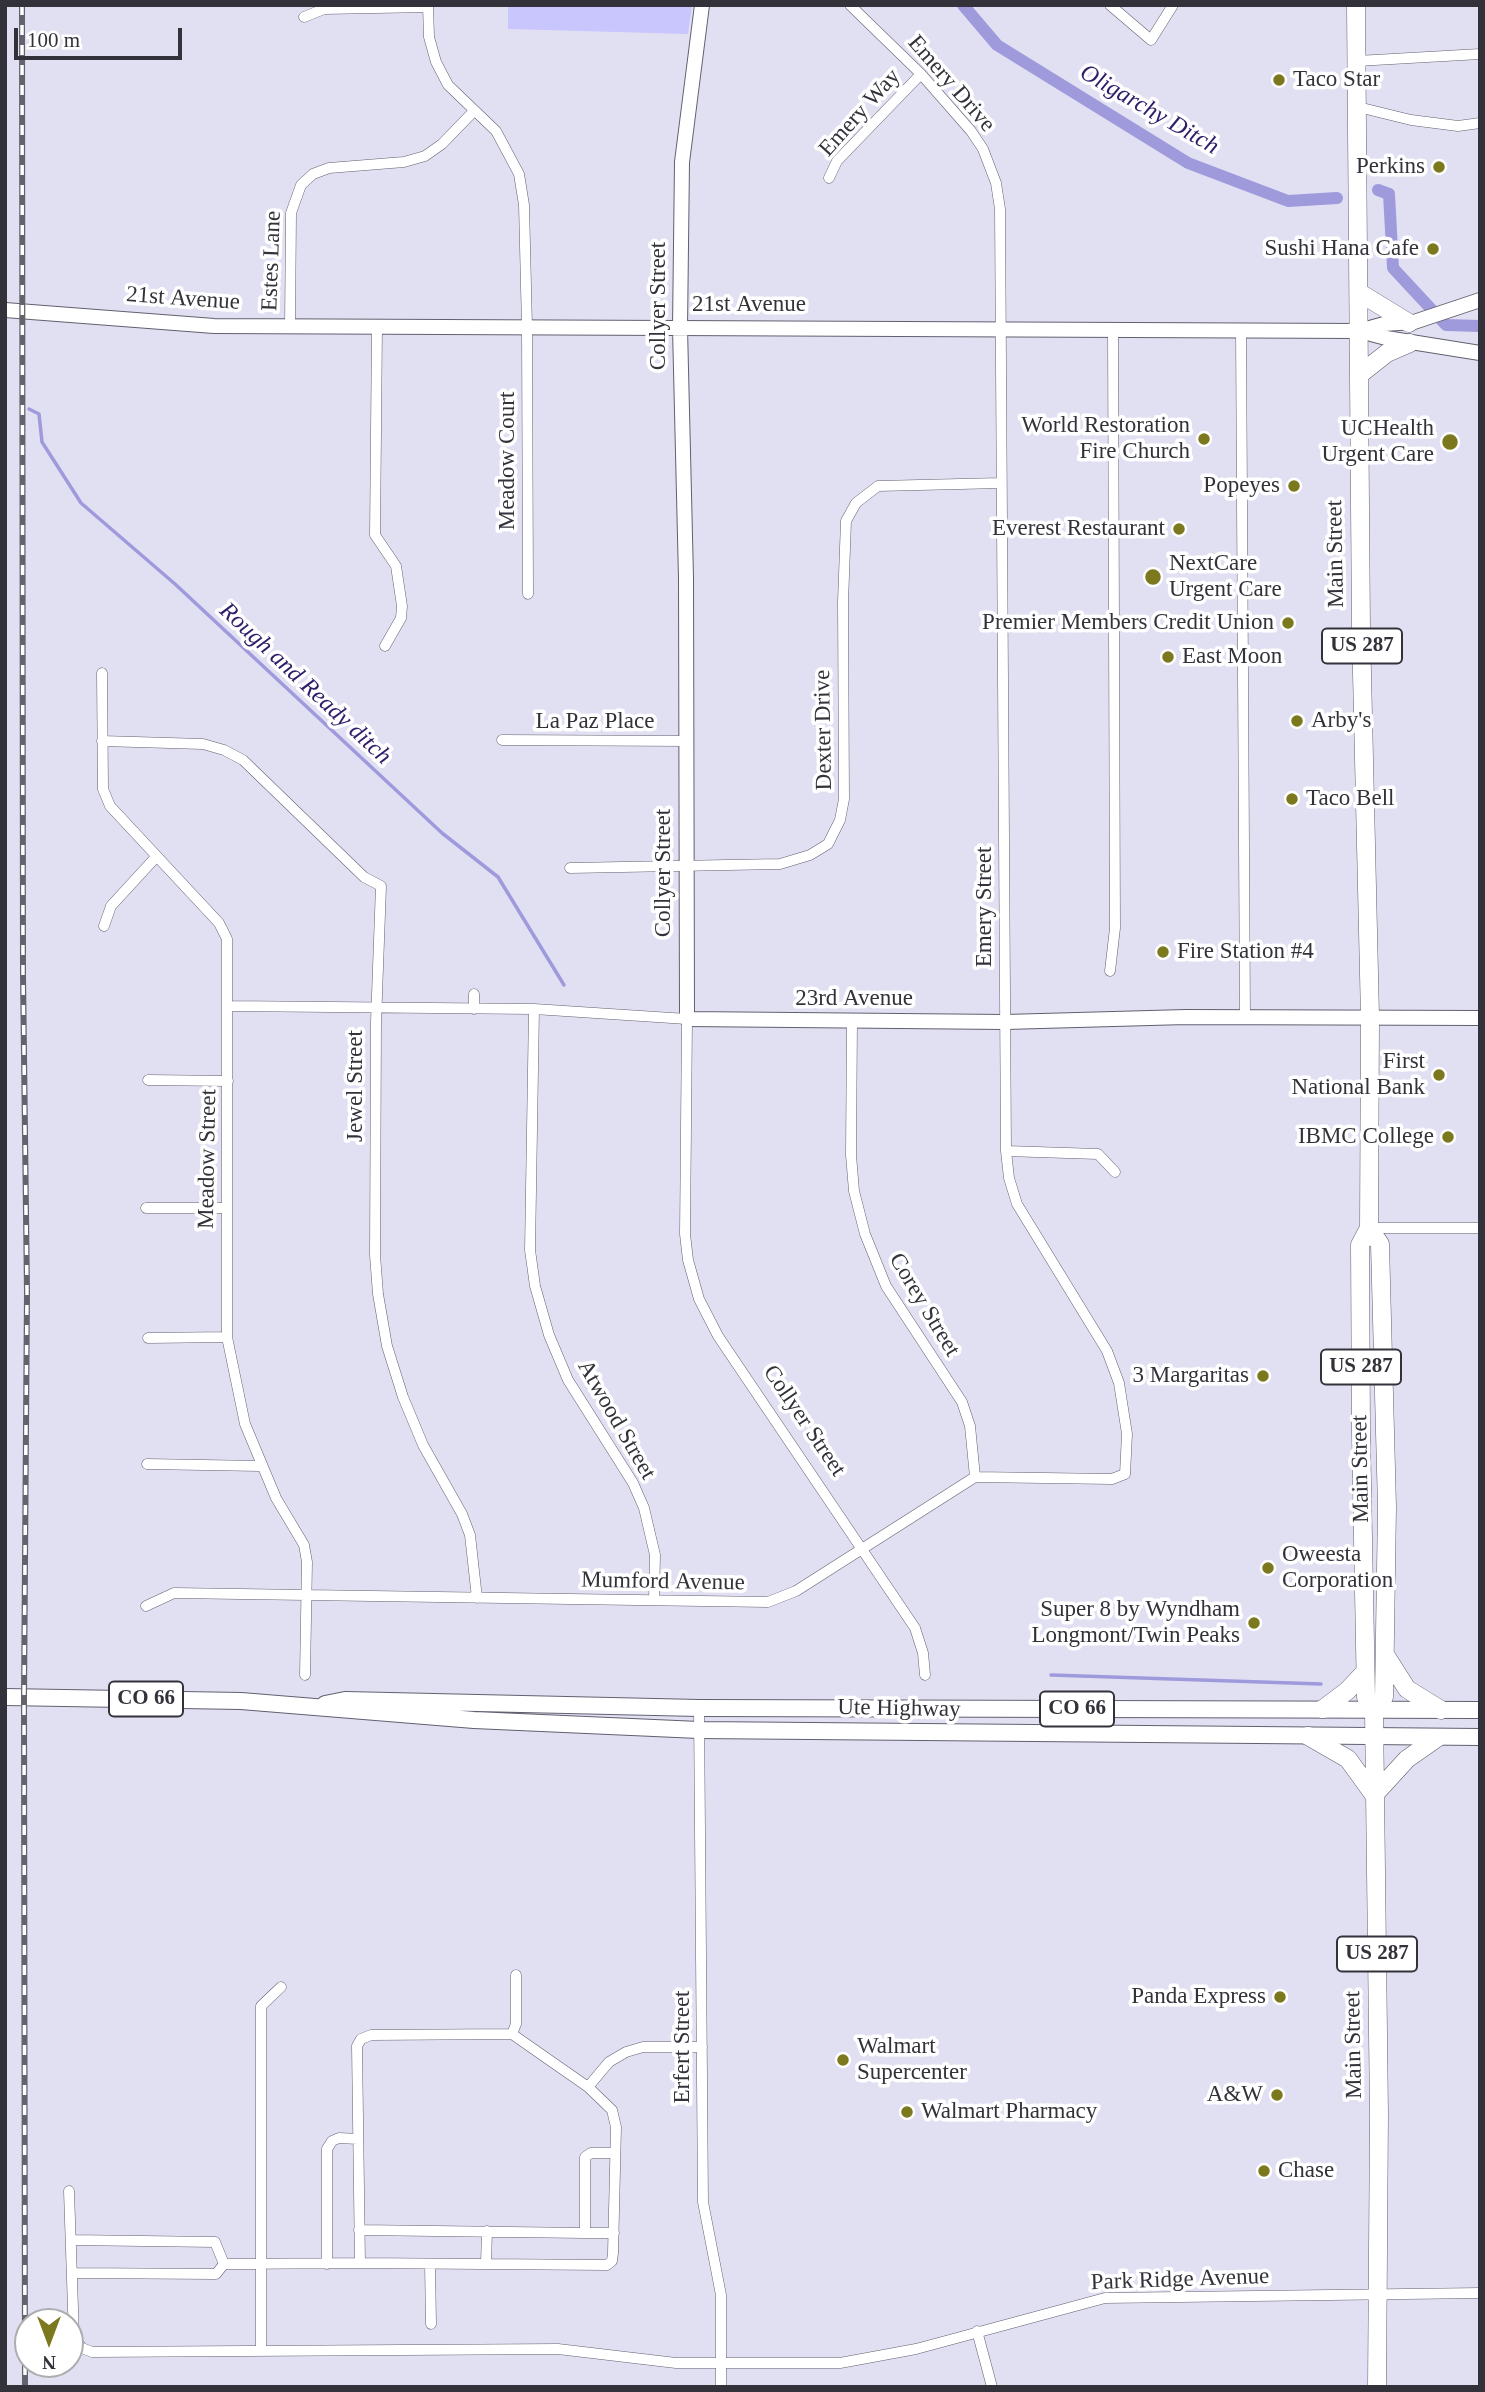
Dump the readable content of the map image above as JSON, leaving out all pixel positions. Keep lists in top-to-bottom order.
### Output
{
  "streets": {
    "highway": ["Main Street", "US 287"],
    "main road": ["CO 66", "Ute Highway"],
    "street": [
      "Emery Drive",
      "Emery Way",
      "Estes Lane",
      "21st Avenue",
      "Collyer Street",
      "Meadow Court",
      "La Paz Place",
      "Dexter Drive",
      "Emery Street",
      "23rd Avenue",
      "Jewel Street",
      "Meadow Street",
      "Corey Street",
      "Atwood Street",
      "Mumford Avenue",
      "Erfert Street",
      "Park Ridge Avenue"
    ]
  },
  "crossings": [
    ["Emery Drive", "Emery Way"],
    ["Emery Drive", "21st Avenue"],
    ["Emery Drive", "Emery Street"],
    ["Estes Lane", "21st Avenue"],
    ["Estes Lane", "Meadow Court"],
    ["21st Avenue", "Collyer Street"],
    ["21st Avenue", "Meadow Court"],
    ["21st Avenue", "Main Street"],
    ["21st Avenue", "Emery Street"],
    ["Collyer Street", "La Paz Place"],
    ["Collyer Street", "Dexter Drive"],
    ["Collyer Street", "23rd Avenue"],
    ["Collyer Street", "Mumford Avenue"],
    ["Main Street", "US 287"],
    ["Main Street", "23rd Avenue"],
    ["Main Street", "Ute Highway"],
    ["Main Street", "Park Ridge Avenue"],
    ["US 287", "Park Ridge Avenue"],
    ["Dexter Drive", "Emery Street"],
    ["Emery Street", "23rd Avenue"],
    ["Emery Street", "Corey Street"],
    ["Emery Street", "Mumford Avenue"],
    ["23rd Avenue", "Jewel Street"],
    ["23rd Avenue", "Meadow Street"],
    ["23rd Avenue", "Corey Street"],
    ["23rd Avenue", "Atwood Street"],
    ["Jewel Street", "Meadow Street"],
    ["Jewel Street", "Mumford Avenue"],
    ["Meadow Street", "Mumford Avenue"],
    ["Corey Street", "Mumford Avenue"],
    ["Atwood Street", "Mumford Avenue"],
    ["Ute Highway", "Erfert Street"],
    ["Erfert Street", "Park Ridge Avenue"]
  ],
  "water": ["Oligarchy Ditch", "Rough and Ready ditch"],
  "places": [
    "Taco Star",
    "Perkins",
    "Sushi Hana Cafe",
    "World Restoration Fire Church",
    "UCHealth Urgent Care",
    "Popeyes",
    "Everest Restaurant",
    "NextCare Urgent Care",
    "Premier Members Credit Union",
    "East Moon",
    "Arby's",
    "Taco Bell",
    "Fire Station #4",
    "First National Bank",
    "IBMC College",
    "3 Margaritas",
    "Oweesta Corporation",
    "Super 8 by Wyndham Longmont/Twin Peaks",
    "Panda Express",
    "Walmart Supercenter",
    "A&W",
    "Walmart Pharmacy",
    "Chase"
  ],
  "scale_bar": "100 m",
  "north": "bottom"
}
